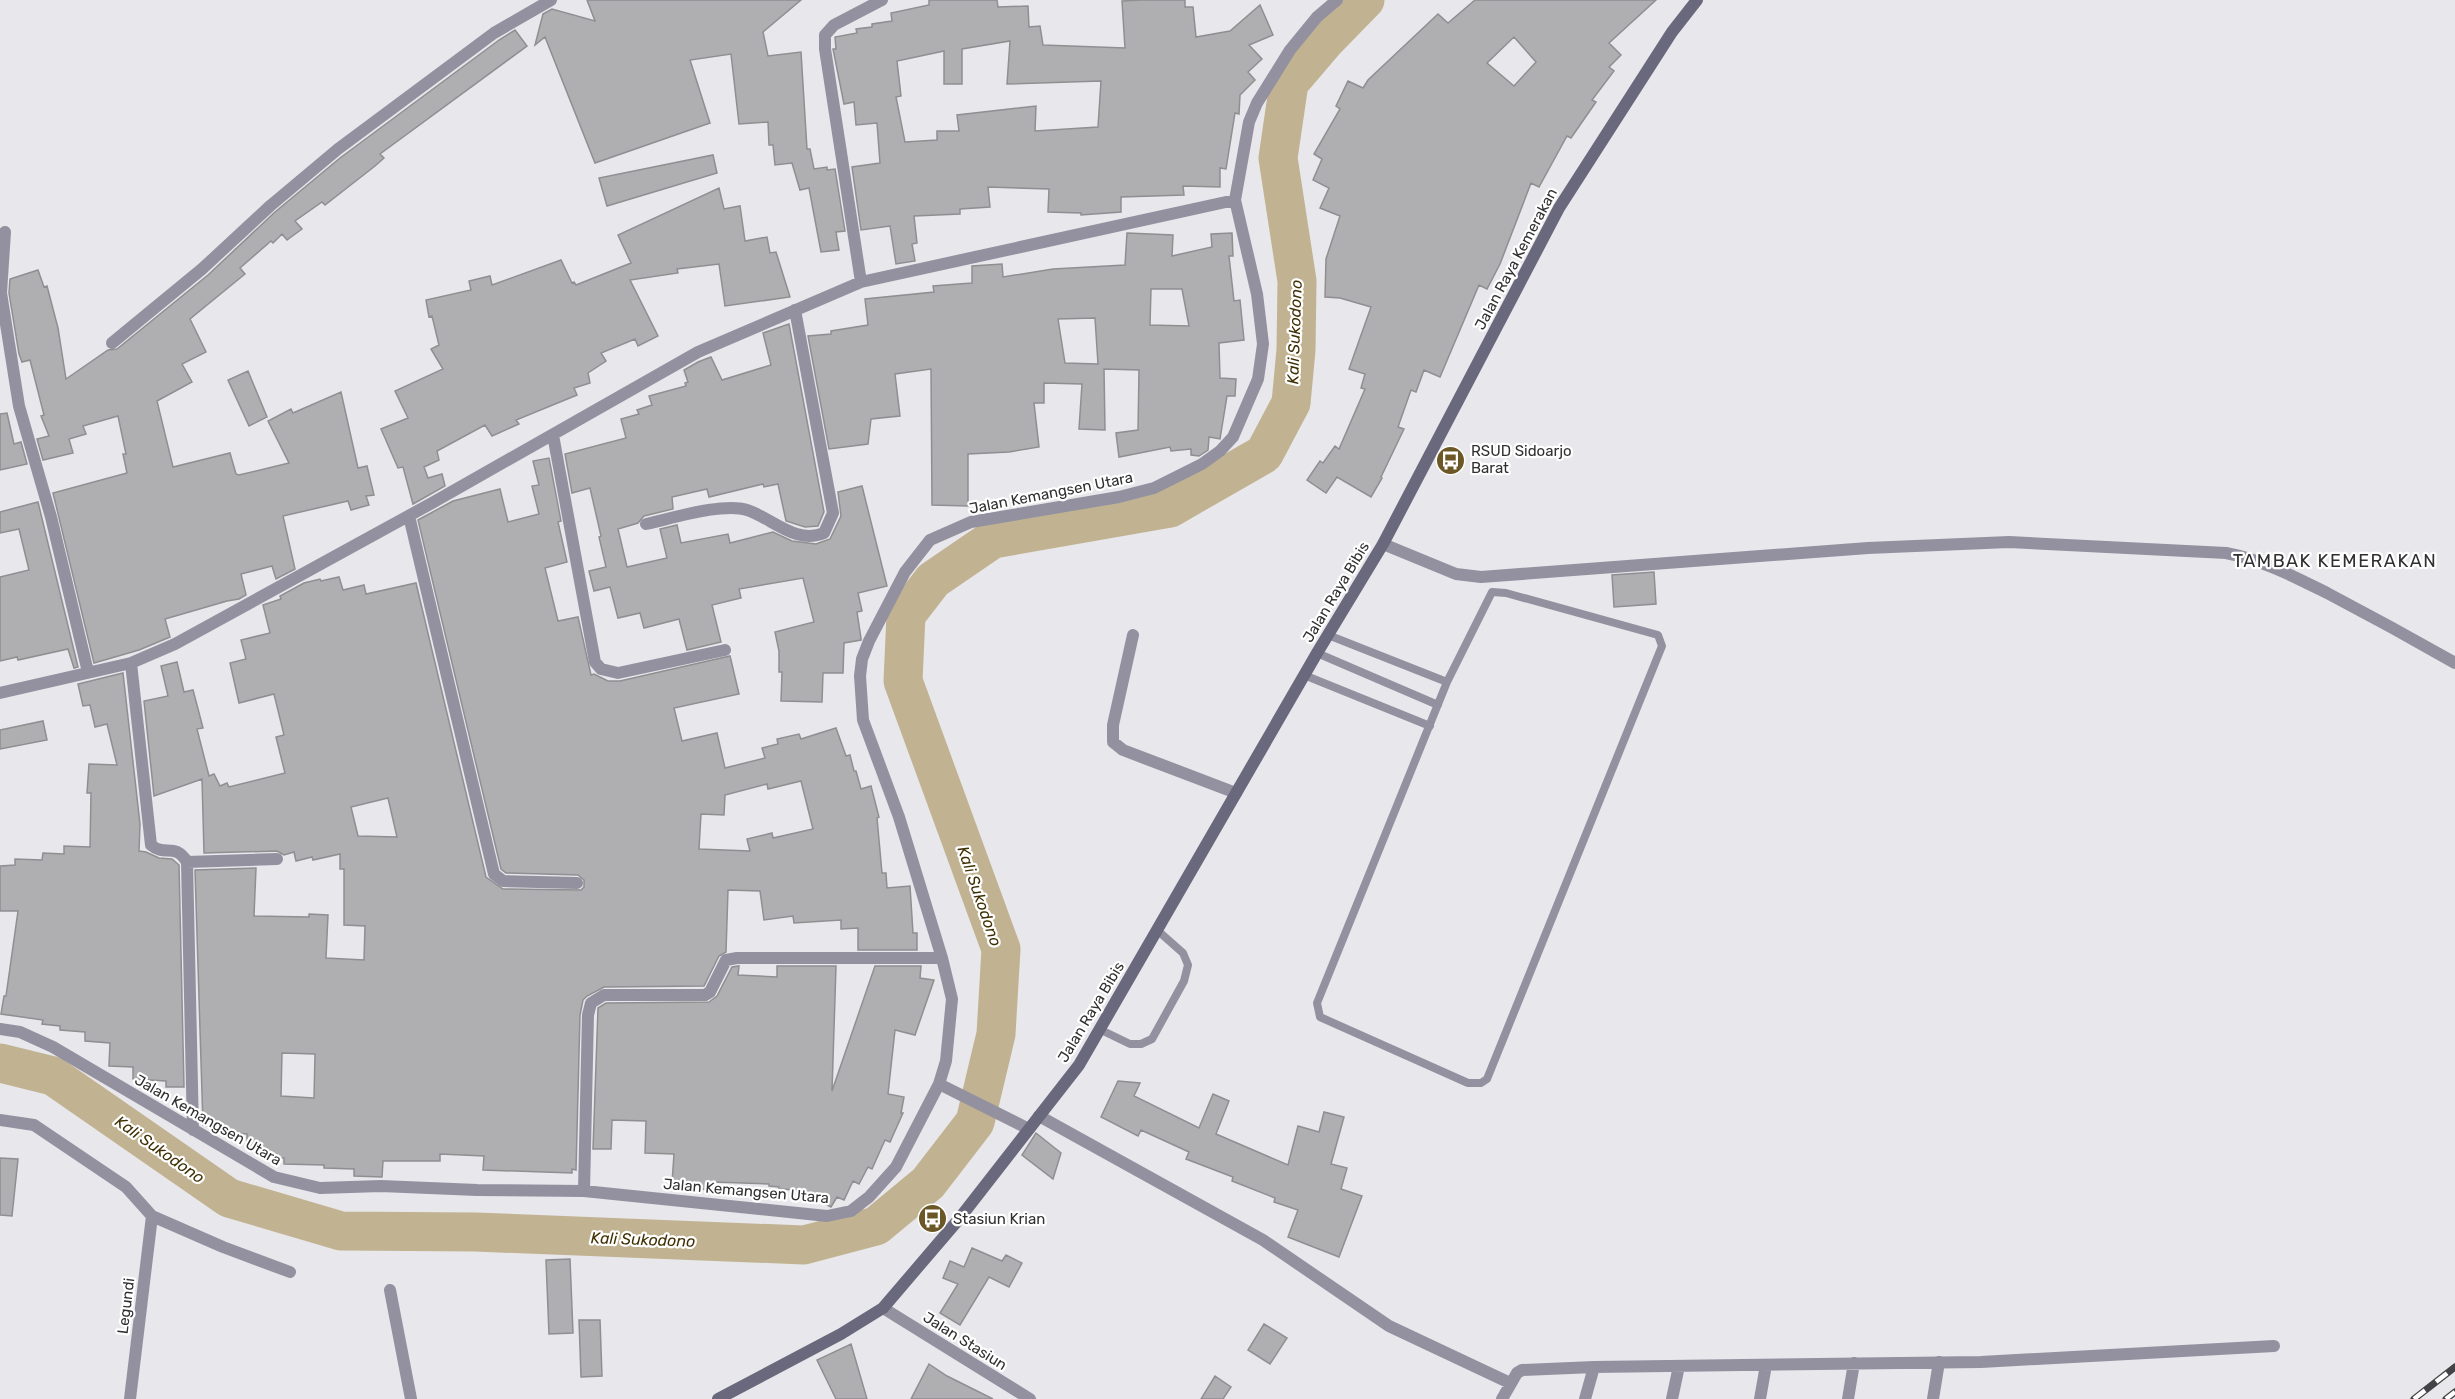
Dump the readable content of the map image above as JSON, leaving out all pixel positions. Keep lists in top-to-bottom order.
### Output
{
  "streets": {
    "main road": ["Jalan Raya Kemerakan", "Jalan Raya Bibis"],
    "street": ["Jalan Kemangsen Utara", "Legundi", "Jalan Stasiun"]
  },
  "crossings": [
    ["Jalan Raya Kemerakan", "Jalan Raya Bibis"],
    ["Jalan Raya Bibis", "Jalan Stasiun"]
  ],
  "districts": ["TAMBAK KEMERAKAN"],
  "water": ["Kali Sukodono"],
  "places": {
    "bus stop": ["RSUD Sidoarjo Barat", "Stasiun Krian"]
  }
}
